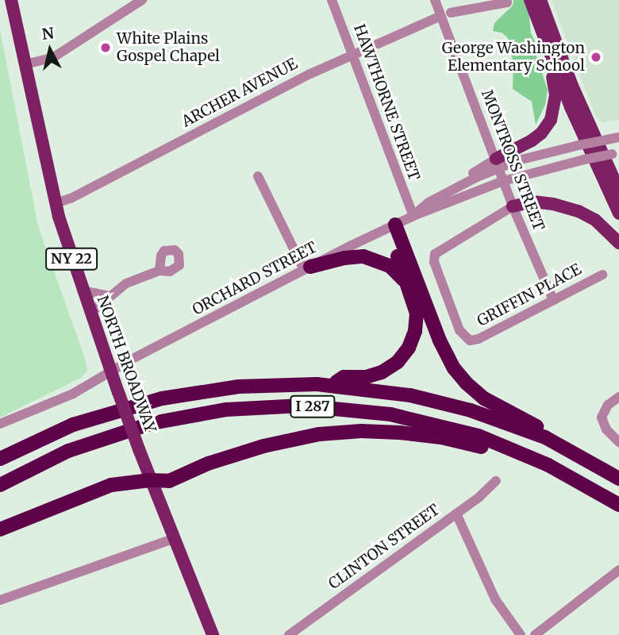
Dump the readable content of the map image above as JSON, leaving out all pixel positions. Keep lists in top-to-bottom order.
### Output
{
  "streets": {
    "highway": ["I 287"],
    "main road": ["NY 22", "NORTH BROADWAY"],
    "street": [
      "ARCHER AVENUE",
      "HAWTHORNE STREET",
      "MONTROSS STREET",
      "ORCHARD STREET",
      "GRIFFIN PLACE",
      "CLINTON STREET"
    ]
  },
  "crossings": [
    ["ARCHER AVENUE", "HAWTHORNE STREET"],
    ["ARCHER AVENUE", "MONTROSS STREET"],
    ["ARCHER AVENUE", "NORTH BROADWAY"],
    ["HAWTHORNE STREET", "ORCHARD STREET"],
    ["MONTROSS STREET", "ORCHARD STREET"],
    ["MONTROSS STREET", "GRIFFIN PLACE"],
    ["ORCHARD STREET", "NORTH BROADWAY"]
  ],
  "places": ["White Plains Gospel Chapel", "George Washington Elementary School"],
  "north": "top"
}
